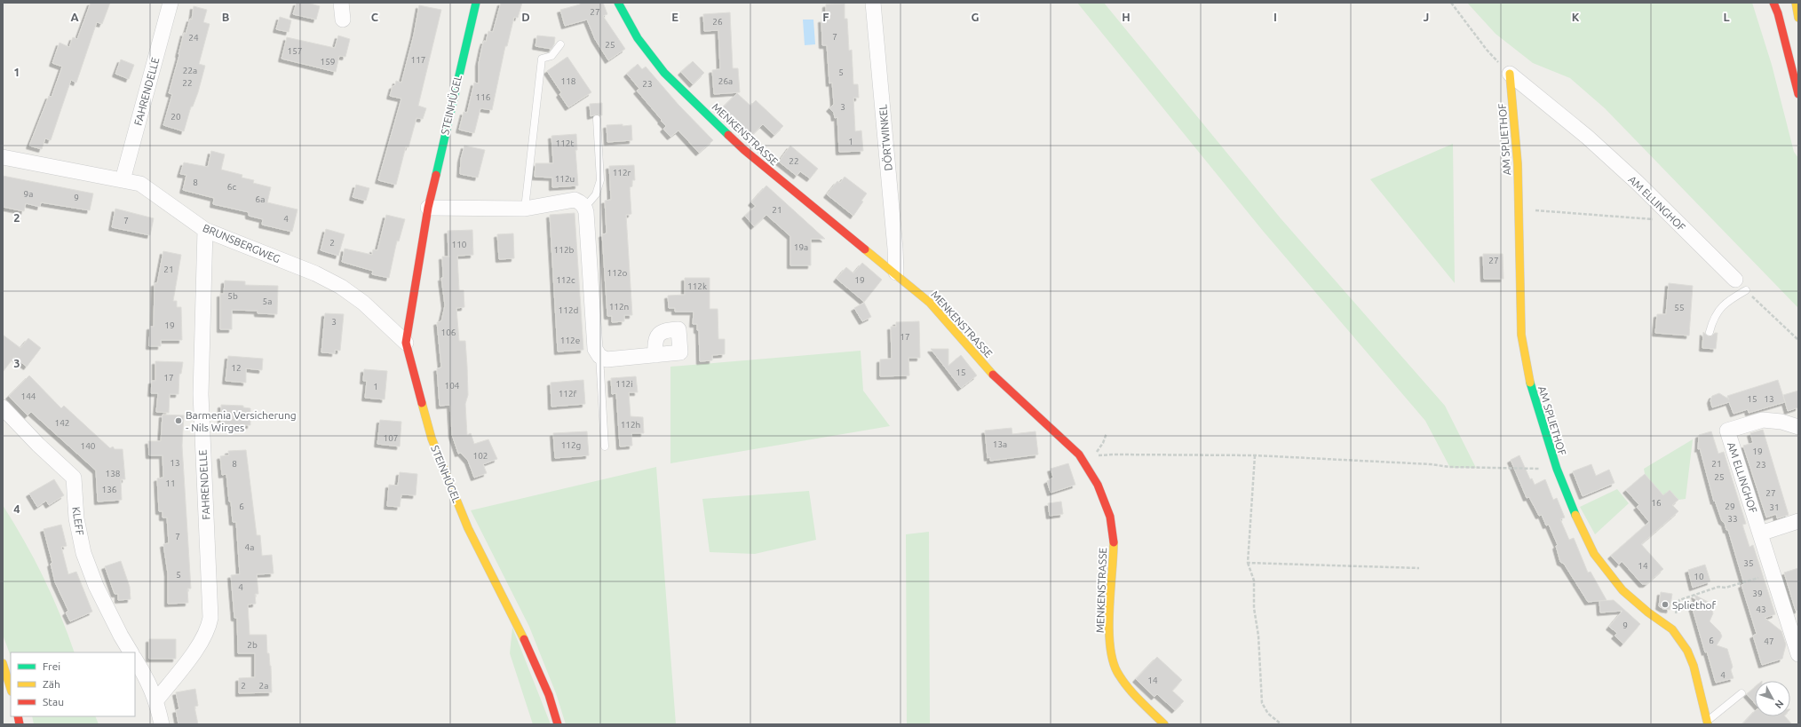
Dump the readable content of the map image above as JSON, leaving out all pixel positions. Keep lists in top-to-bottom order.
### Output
{
  "streets": {
    "main road": ["STEINHÜGEL", "MENKENSTRASSE", "AM SPLIETHOF"],
    "street": [
      "FAHRENDELLE",
      "DÖRTWINKEL",
      "AM ELLINGHOF",
      "BRUNSBERGWEG",
      "KLEFF"
    ]
  },
  "crossings": [
    ["FAHRENDELLE", "BRUNSBERGWEG"],
    ["STEINHÜGEL", "BRUNSBERGWEG"],
    ["MENKENSTRASSE", "DÖRTWINKEL"],
    ["AM SPLIETHOF", "AM ELLINGHOF"]
  ],
  "places": ["Barmenia Versicherung - Nils Wirges", "Spliethof"],
  "house_numbers": [
    "27",
    "26",
    "7",
    "24",
    "25",
    "157",
    "117",
    "159",
    "22a",
    "5",
    "118",
    "26a",
    "22",
    "23",
    "116",
    "3",
    "20",
    "1",
    "112t",
    "22",
    "112r",
    "112u",
    "8",
    "6c",
    "9a",
    "9",
    "6a",
    "21",
    "4",
    "7",
    "2",
    "110",
    "19a",
    "112b",
    "27",
    "21",
    "112o",
    "112c",
    "19",
    "112k",
    "5b",
    "5a",
    "112n",
    "55",
    "112d",
    "3",
    "19",
    "106",
    "17",
    "112e",
    "12",
    "15",
    "17",
    "112i",
    "104",
    "1",
    "112f",
    "144",
    "15",
    "13",
    "142",
    "112h",
    "107",
    "13a",
    "112g",
    "140",
    "19",
    "102",
    "13",
    "8",
    "21",
    "23",
    "138",
    "25",
    "11",
    "136",
    "27",
    "16",
    "6",
    "29",
    "31",
    "33",
    "7",
    "4a",
    "35",
    "14",
    "5",
    "10",
    "4",
    "39",
    "43",
    "9",
    "6",
    "47",
    "2b",
    "4",
    "14",
    "2",
    "2a"
  ],
  "legend": ["Frei", "Zäh", "Stau"],
  "north": "bottom right",
  "grid": {
    "columns": [
      "A",
      "B",
      "C",
      "D",
      "E",
      "F",
      "G",
      "H",
      "I",
      "J",
      "K",
      "L"
    ],
    "rows": [
      "1",
      "2",
      "3",
      "4"
    ]
  }
}
